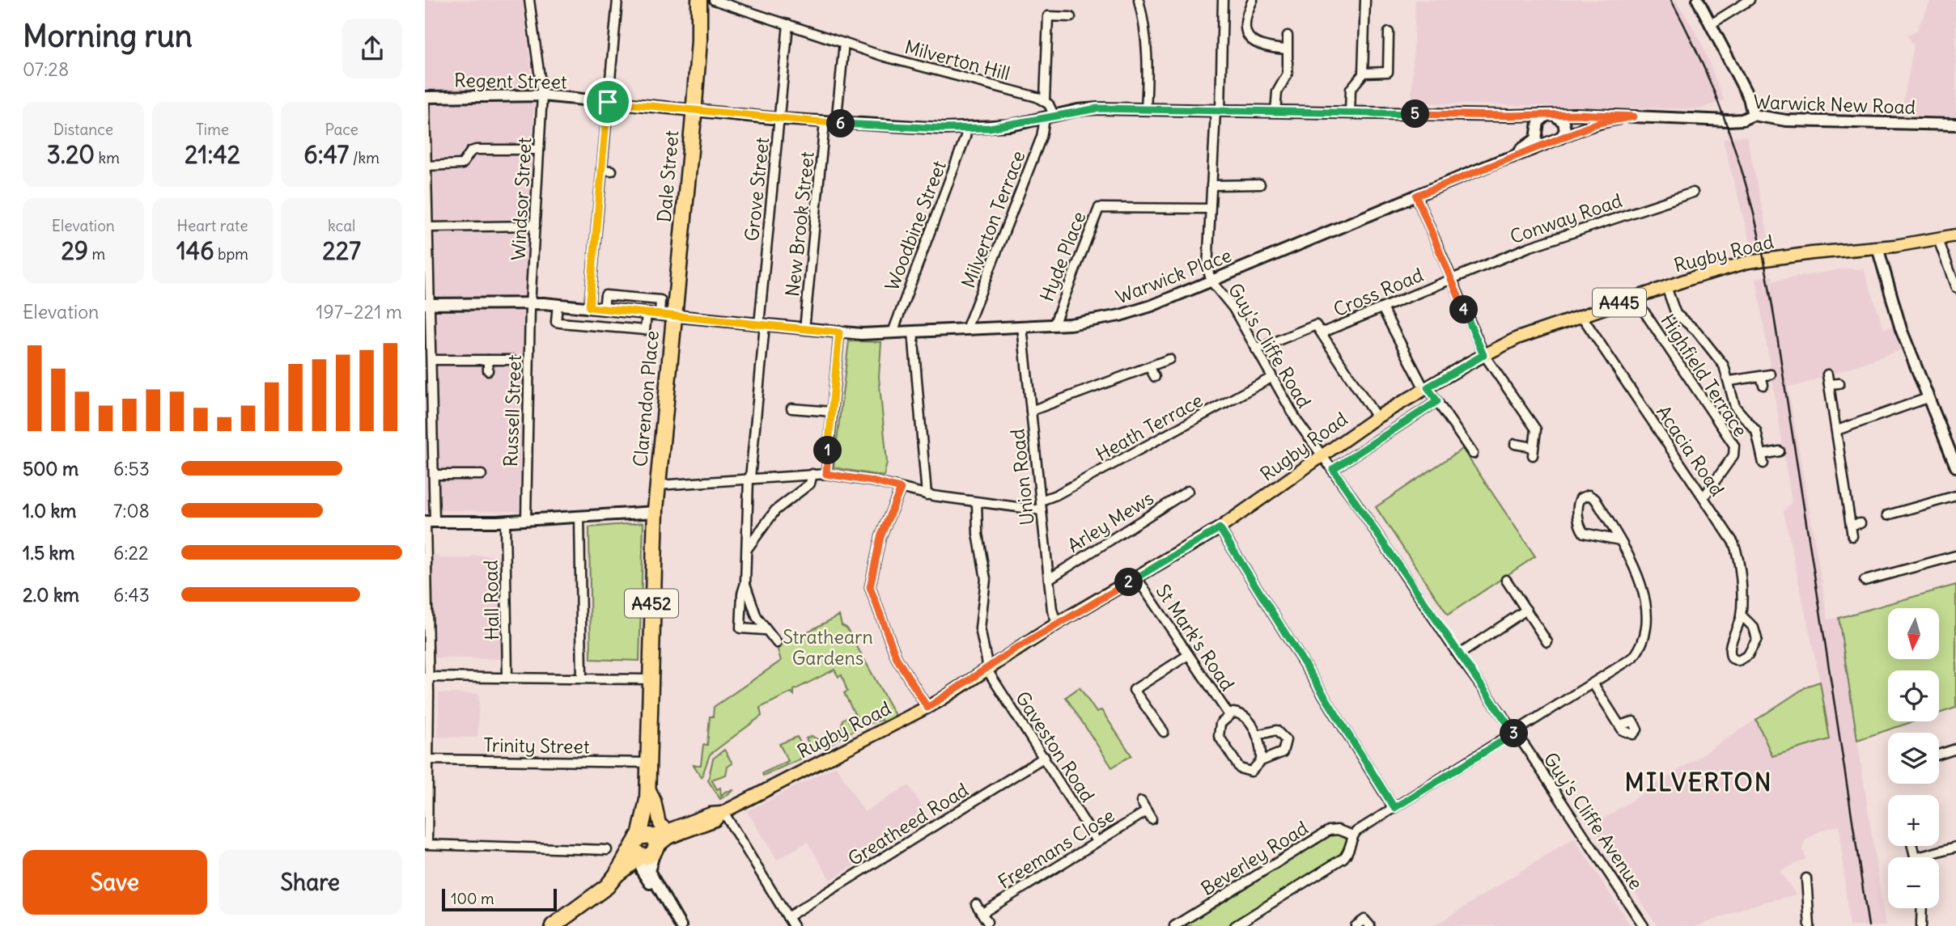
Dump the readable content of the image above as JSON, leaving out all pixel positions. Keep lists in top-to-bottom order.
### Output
{
  "streets": {
    "highway": ["Dale Street", "Clarendon Place", "A452"],
    "main road": ["Rugby Road", "A445"],
    "street": [
      "Milverton Hill",
      "Regent Street",
      "Warwick New Road",
      "Grove Street",
      "Windsor Street",
      "Conway Road",
      "Milverton Terrace",
      "New Brook Street",
      "Woodbine Street",
      "Hyde Place",
      "Warwick Place",
      "Cross Road",
      "Guy's Cliffe Road",
      "Highfield Terrace",
      "Russell Street",
      "Heath Terrace",
      "Acacia Road",
      "Union Road",
      "Arley Mews",
      "Hall Road",
      "St Mark's Road",
      "Trinity Street",
      "Gaveston Road",
      "Guy's Cliffe Avenue",
      "Greatheed Road",
      "Freemans Close",
      "Beverley Road"
    ]
  },
  "crossings": [
    ["Milverton Hill", "Grove Street"],
    ["Regent Street", "Warwick New Road"],
    ["Regent Street", "Dale Street"],
    ["Regent Street", "Grove Street"],
    ["Regent Street", "Windsor Street"],
    ["Regent Street", "New Brook Street"],
    ["Regent Street", "Woodbine Street"],
    ["Warwick New Road", "Milverton Terrace"],
    ["Warwick New Road", "Woodbine Street"],
    ["Warwick New Road", "Warwick Place"],
    ["Warwick New Road", "Guy's Cliffe Road"],
    ["Dale Street", "Warwick Place"],
    ["Dale Street", "Clarendon Place"],
    ["Grove Street", "Warwick Place"],
    ["Windsor Street", "Warwick Place"],
    ["Windsor Street", "Russell Street"],
    ["Conway Road", "Cross Road"],
    ["Milverton Terrace", "Warwick Place"],
    ["New Brook Street", "Warwick Place"],
    ["Woodbine Street", "Warwick Place"],
    ["Rugby Road", "Guy's Cliffe Road"],
    ["Rugby Road", "Highfield Terrace"],
    ["Rugby Road", "Acacia Road"],
    ["Rugby Road", "Union Road"],
    ["Rugby Road", "A452"],
    ["Rugby Road", "St Mark's Road"],
    ["Rugby Road", "Gaveston Road"],
    ["Rugby Road", "Guy's Cliffe Avenue"],
    ["Hyde Place", "Warwick Place"],
    ["Hyde Place", "Guy's Cliffe Road"],
    ["Warwick Place", "Guy's Cliffe Road"],
    ["Warwick Place", "Clarendon Place"],
    ["Warwick Place", "Russell Street"],
    ["Warwick Place", "Union Road"],
    ["Cross Road", "Guy's Cliffe Road"],
    ["Guy's Cliffe Road", "Heath Terrace"],
    ["Guy's Cliffe Road", "Guy's Cliffe Avenue"],
    ["Highfield Terrace", "Acacia Road"],
    ["Clarendon Place", "A452"],
    ["Heath Terrace", "Union Road"],
    ["Union Road", "Arley Mews"],
    ["A452", "Trinity Street"],
    ["Gaveston Road", "Greatheed Road"],
    ["Gaveston Road", "Freemans Close"]
  ],
  "districts": ["MILVERTON"],
  "parks": ["Strathearn Gardens"],
  "scale_bar": "100 m",
  "north": "bottom",
  "page": {
    "heading": ["Morning run", "07:28"],
    "stats": [
      ["Distance", "3.20 km"],
      ["Time", "21:42"],
      ["Pace", "6:47 /km"],
      ["Elevation", "29 m"],
      ["Heart rate", "146 bpm"],
      ["kcal", "227"]
    ],
    "pins": [
      "5",
      "6",
      "4",
      "1",
      "2",
      "3"
    ],
    "chart": ["Elevation", "197–221 m"],
    "list": [
      {
        "name": "500 m",
        "note": "6:53"
      },
      {
        "name": "1.0 km",
        "note": "7:08"
      },
      {
        "name": "1.5 km",
        "note": "6:22"
      },
      {
        "name": "2.0 km",
        "note": "6:43"
      }
    ],
    "map_buttons": ["+", "−"],
    "buttons": ["Save", "Share"],
    "scale": "100 m"
  }
}
